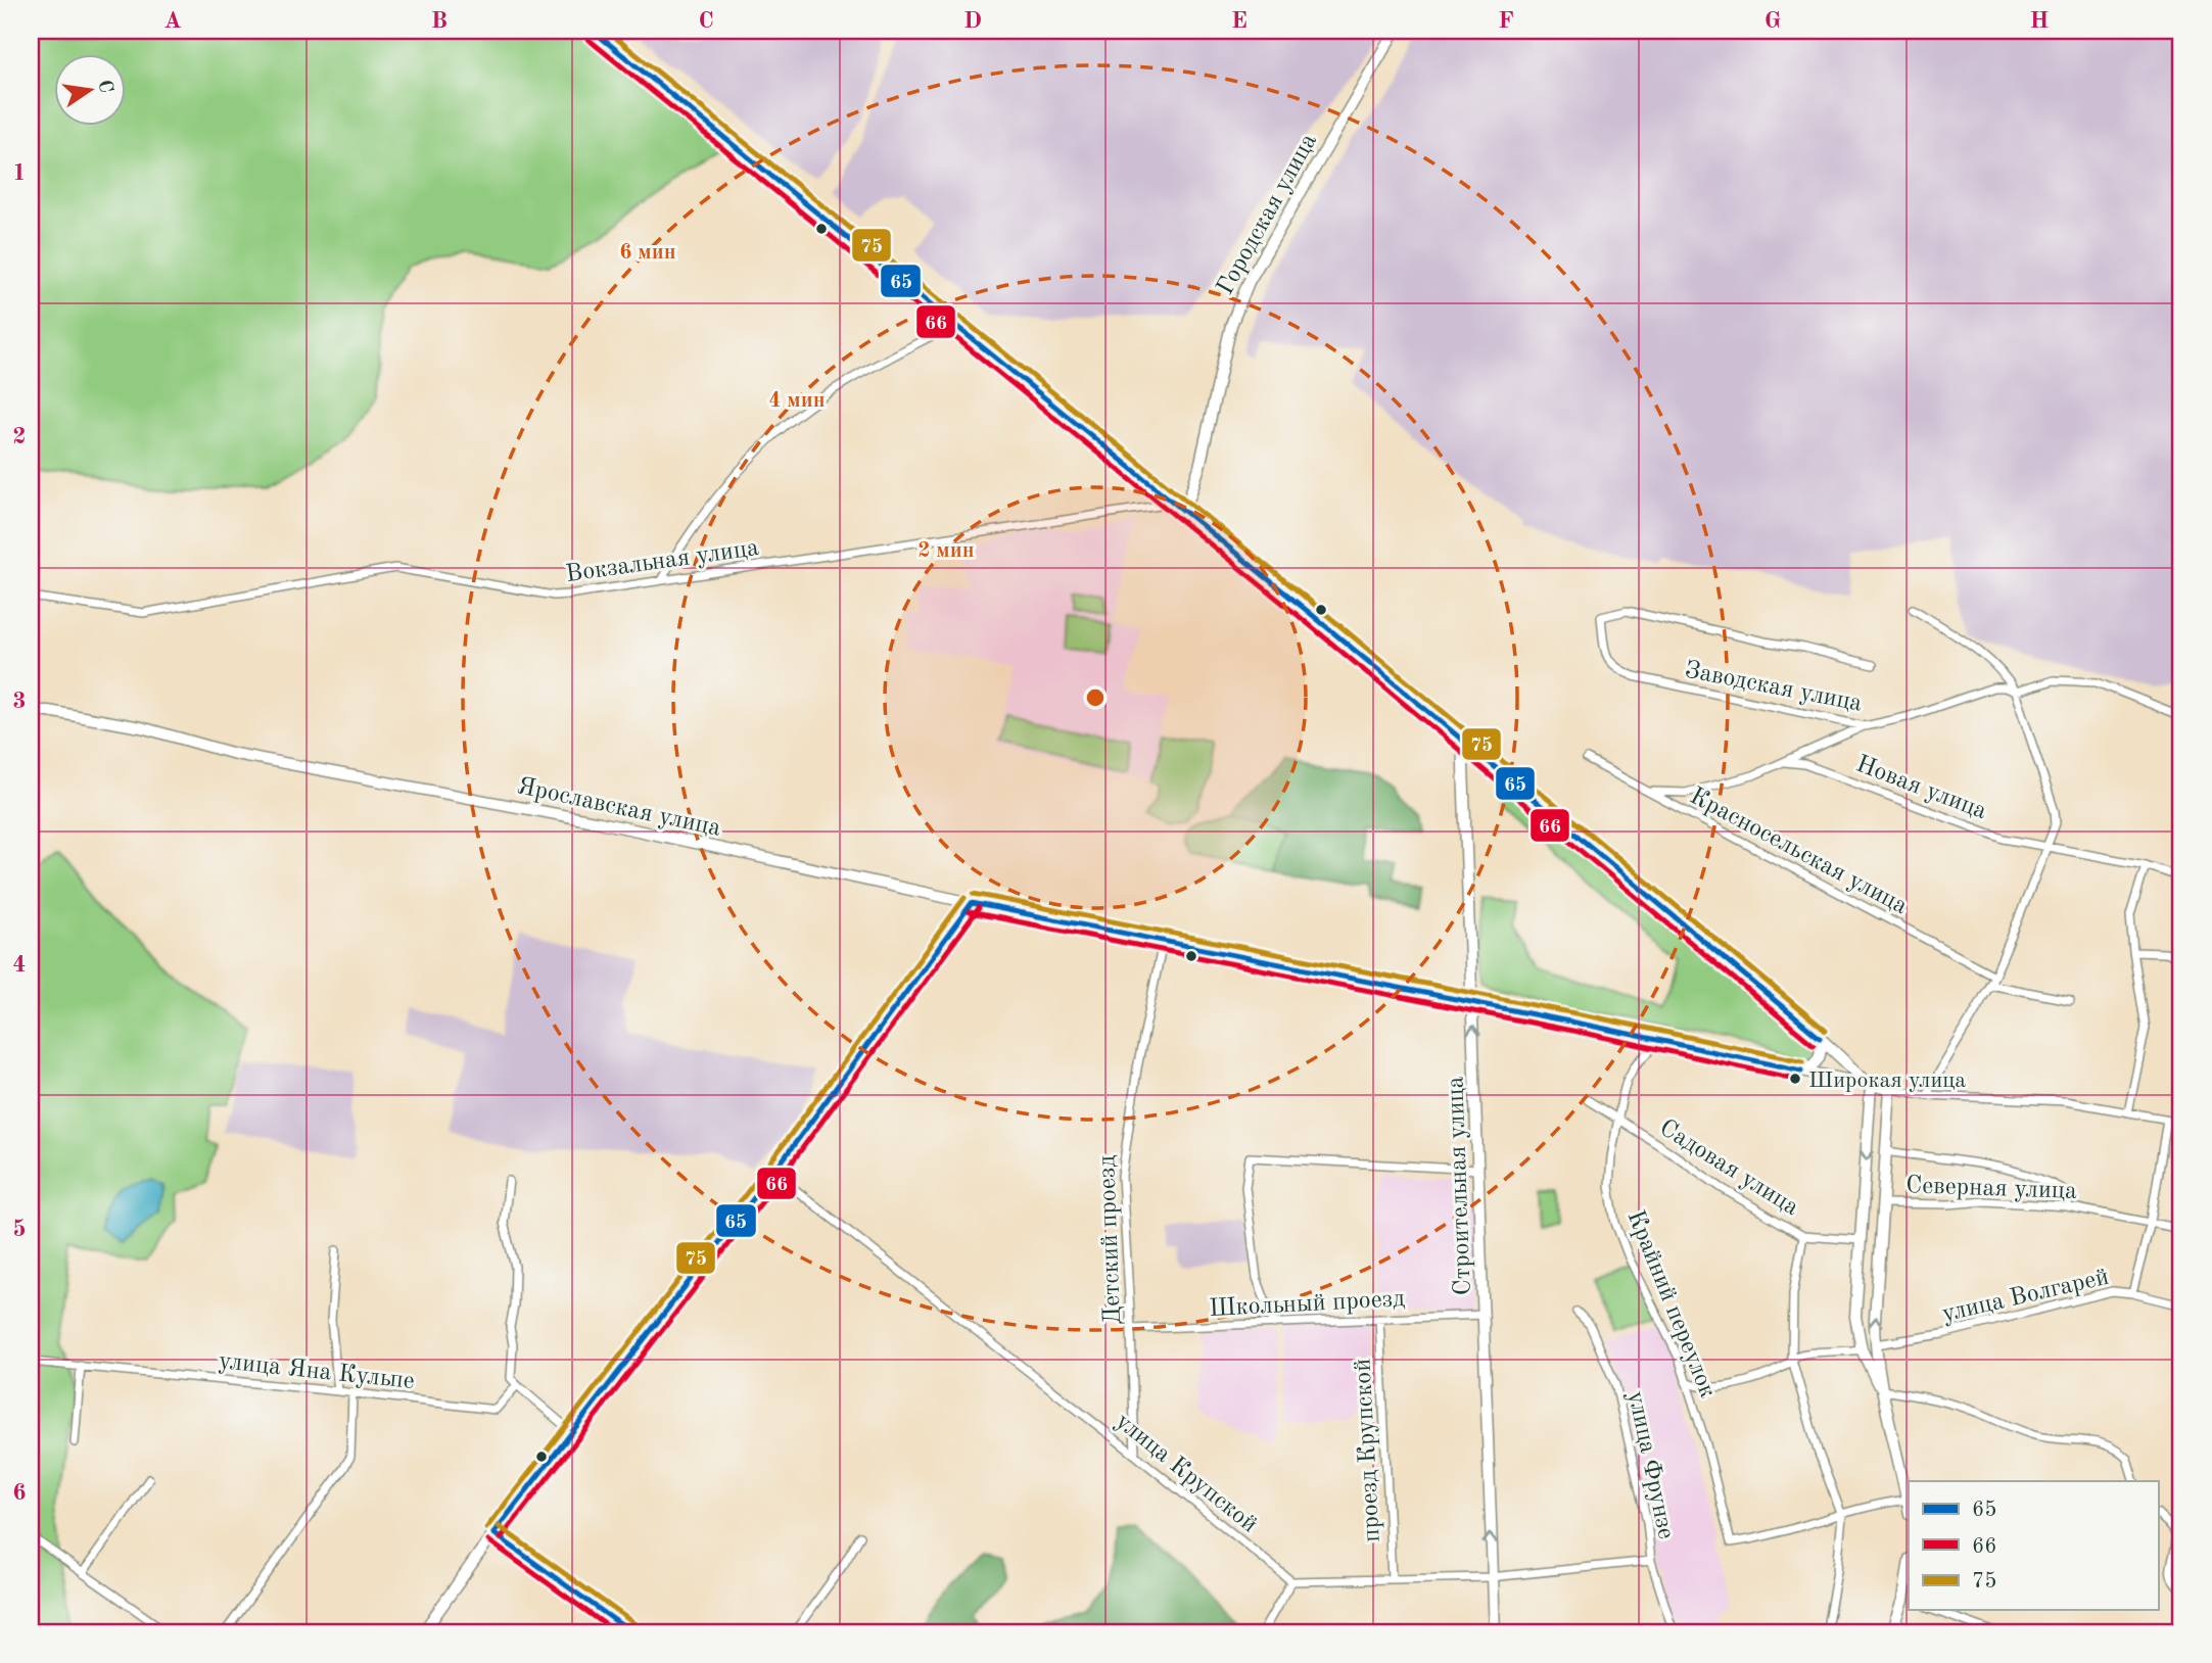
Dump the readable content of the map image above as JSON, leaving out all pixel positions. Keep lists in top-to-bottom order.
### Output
{
  "streets": {
    "main road": ["Городская улица", "Ярославская улица", "Строительная улица"],
    "street": [
      "Вокзальная улица",
      "Заводская улица",
      "Новая улица",
      "Красносельская улица",
      "Садовая улица",
      "Северная улица",
      "Детский проезд",
      "улица Волгарей",
      "Школьный проезд",
      "Крайний переулок",
      "улица Яна Кульпе",
      "проезд Крупской",
      "улица Фрунзе",
      "улица Крупской"
    ]
  },
  "crossings": [
    ["Ярославская улица", "Строительная улица"],
    ["Ярославская улица", "Детский проезд"],
    ["Ярославская улица", "Крайний переулок"],
    ["Садовая улица", "Крайний переулок"],
    ["Строительная улица", "Школьный проезд"],
    ["Детский проезд", "Школьный проезд"],
    ["Детский проезд", "улица Крупской"],
    ["Школьный проезд", "проезд Крупской"]
  ],
  "one_way": ["Строительная улица"],
  "places": ["Широкая улица"],
  "lines": ["transit line 65", "transit line 75", "transit line 66"],
  "legend": ["65", "66", "75"],
  "north": "right",
  "grid": {
    "columns": [
      "A",
      "B",
      "C",
      "D",
      "E",
      "F",
      "G",
      "H"
    ],
    "rows": [
      "1",
      "2",
      "3",
      "4",
      "5",
      "6"
    ]
  },
  "rings": ["6 мин", "4 мин", "2 мин"]
}
